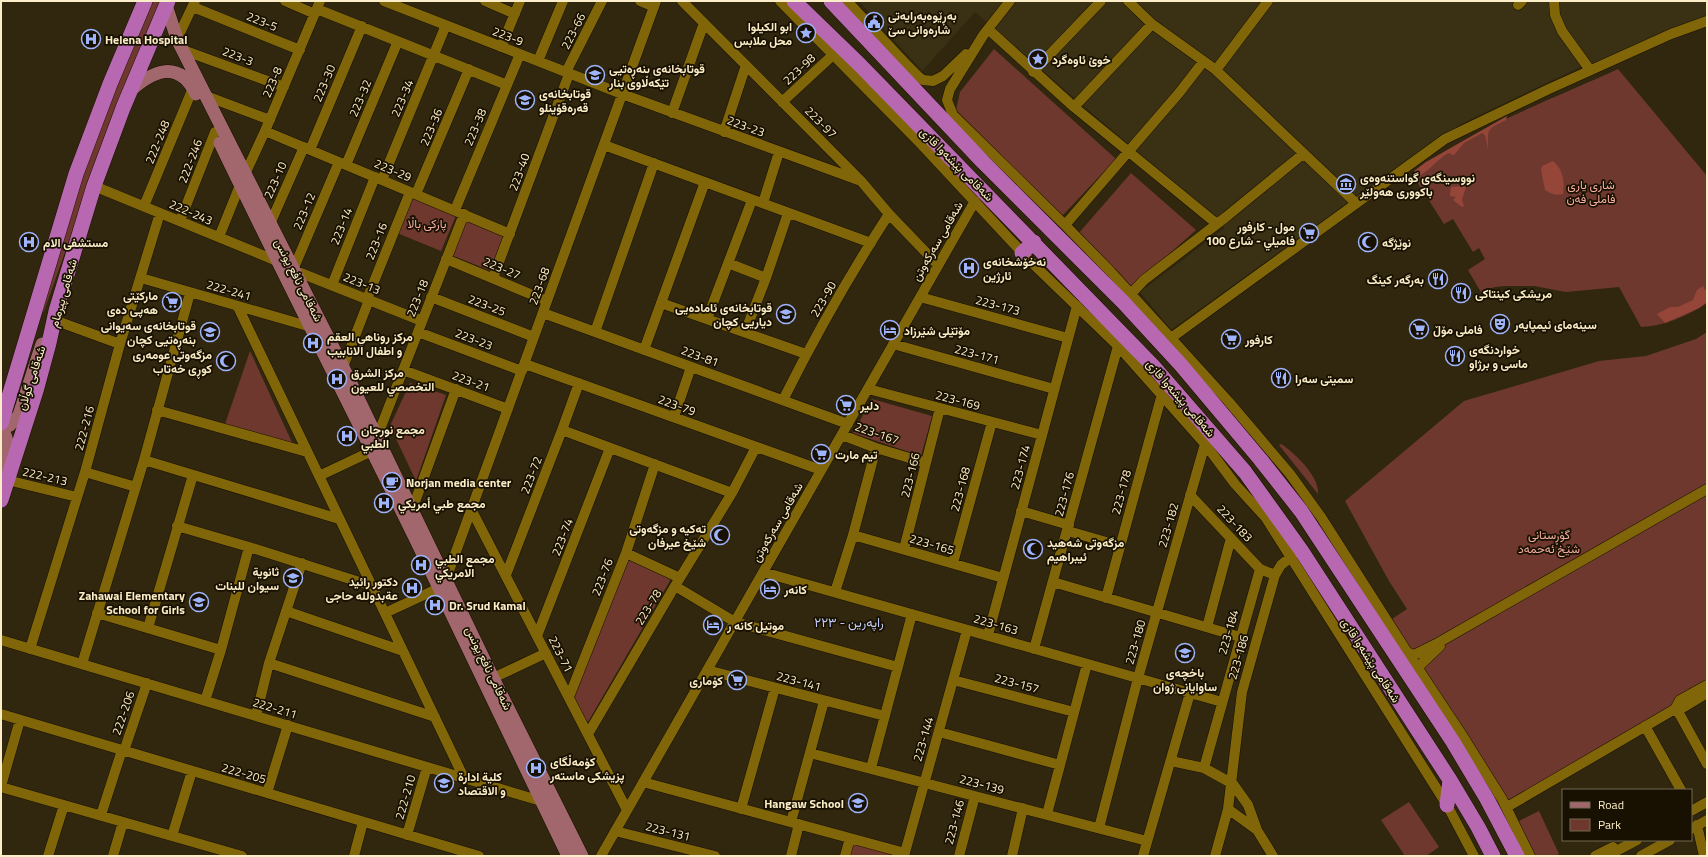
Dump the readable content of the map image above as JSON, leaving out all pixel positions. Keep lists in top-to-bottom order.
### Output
{
  "streets": {
    "highway": ["شەقامی پێشەوا قازی", "شەقامی پیرمام"],
    "main road": ["شەقامی نافع یونس", "شەقامی گوڵان"],
    "street": [
      "223-5",
      "223-66",
      "223-9",
      "223-3",
      "223-98",
      "223-8",
      "223-30",
      "223-32",
      "223-34",
      "223-97",
      "223-23",
      "223-36",
      "223-38",
      "222-248",
      "222-246",
      "223-29",
      "223-40",
      "223-10",
      "223-12",
      "222-243",
      "223-14",
      "223-16",
      "شەقامی سەرکەوتن",
      "223-27",
      "223-13",
      "223-68",
      "222-241",
      "223-18",
      "223-90",
      "223-25",
      "223-173",
      "223-171",
      "223-81",
      "223-21",
      "223-169",
      "223-79",
      "222-216",
      "223-167",
      "223-174",
      "223-72",
      "223-166",
      "222-213",
      "223-168",
      "223-178",
      "223-176",
      "223-183",
      "223-182",
      "223-74",
      "223-165",
      "223-76",
      "223-78",
      "223-163",
      "223-184",
      "223-180",
      "223-71",
      "223-186",
      "223-141",
      "223-157",
      "222-211",
      "222-206",
      "223-144",
      "222-205",
      "223-139",
      "222-210",
      "223-146",
      "223-131"
    ]
  },
  "crossings": [
    ["223-5", "223-8"],
    ["223-66", "223-9"],
    ["223-66", "223-40"],
    ["223-9", "223-34"],
    ["223-9", "223-23"],
    ["223-9", "223-38"],
    ["223-9", "223-40"],
    ["223-9", "223-68"],
    ["223-3", "223-8"],
    ["223-3", "شەقامی نافع یونس"],
    ["223-98", "223-97"],
    ["223-8", "223-29"],
    ["223-8", "222-243"],
    ["223-8", "شەقامی نافع یونس"],
    ["223-30", "223-29"],
    ["223-30", "223-10"],
    ["223-32", "223-29"],
    ["223-32", "223-12"],
    ["223-34", "223-29"],
    ["223-34", "223-14"],
    ["223-97", "223-23"],
    ["223-97", "شەقامی سەرکەوتن"],
    ["223-97", "223-90"],
    ["223-23", "223-68"],
    ["223-23", "223-18"],
    ["223-23", "223-79"],
    ["223-36", "223-29"],
    ["223-36", "223-16"],
    ["223-38", "223-29"],
    ["223-38", "223-18"],
    ["222-248", "222-243"],
    ["222-248", "شەقامی نافع یونس"],
    ["222-246", "222-243"],
    ["222-246", "شەقامی نافع یونس"],
    ["شەقامی پێشەوا قازی", "223-186"],
    ["223-29", "223-40"],
    ["223-29", "223-10"],
    ["223-29", "223-12"],
    ["223-29", "223-14"],
    ["223-29", "223-16"],
    ["223-29", "223-18"],
    ["223-40", "223-27"],
    ["223-10", "شەقامی نافع یونس"],
    ["223-12", "شەقامی نافع یونس"],
    ["223-12", "223-13"],
    ["222-243", "شەقامی نافع یونس"],
    ["222-243", "شەقامی پیرمام"],
    ["222-243", "222-216"],
    ["223-14", "223-13"],
    ["223-16", "شەقامی نافع یونس"],
    ["223-16", "223-13"],
    ["شەقامی سەرکەوتن", "223-173"],
    ["شەقامی سەرکەوتن", "223-171"],
    ["شەقامی سەرکەوتن", "223-81"],
    ["شەقامی سەرکەوتن", "223-169"],
    ["شەقامی سەرکەوتن", "223-79"],
    ["شەقامی سەرکەوتن", "223-167"],
    ["شەقامی سەرکەوتن", "223-163"],
    ["شەقامی سەرکەوتن", "223-71"],
    ["شەقامی سەرکەوتن", "223-141"],
    ["شەقامی سەرکەوتن", "223-131"],
    ["223-27", "223-68"],
    ["223-27", "223-18"],
    ["شەقامی نافع یونس", "223-13"],
    ["شەقامی نافع یونس", "223-68"],
    ["شەقامی نافع یونس", "222-241"],
    ["شەقامی نافع یونس", "شەقامی پیرمام"],
    ["شەقامی نافع یونس", "223-18"],
    ["شەقامی نافع یونس", "222-211"],
    ["223-13", "223-18"],
    ["223-68", "223-25"],
    ["223-68", "223-81"],
    ["223-68", "223-21"],
    ["223-68", "223-79"],
    ["223-68", "223-71"],
    ["222-241", "222-216"],
    ["شەقامی پیرمام", "شەقامی گوڵان"],
    ["شەقامی پیرمام", "222-213"],
    ["223-18", "223-25"],
    ["223-18", "223-21"],
    ["223-90", "223-81"],
    ["223-173", "223-174"],
    ["223-171", "223-174"],
    ["223-169", "223-174"],
    ["223-169", "223-166"],
    ["223-169", "223-168"],
    ["223-79", "223-72"],
    ["223-79", "223-78"],
    ["222-216", "222-213"],
    ["222-216", "222-211"],
    ["223-167", "223-166"],
    ["223-174", "223-165"],
    ["223-174", "223-163"],
    ["223-72", "223-71"],
    ["223-166", "223-165"],
    ["223-168", "223-165"],
    ["223-176", "223-163"],
    ["223-183", "223-182"],
    ["223-183", "223-184"],
    ["223-182", "223-180"],
    ["223-74", "223-71"],
    ["223-76", "223-71"],
    ["223-78", "223-71"],
    ["223-163", "223-184"],
    ["223-163", "223-180"],
    ["223-163", "223-144"],
    ["223-180", "223-139"],
    ["223-157", "223-144"],
    ["222-211", "222-206"],
    ["222-211", "222-210"],
    ["222-206", "222-205"],
    ["223-144", "223-139"],
    ["222-205", "222-210"],
    ["223-139", "223-146"]
  ],
  "districts": ["راپەرین - ٢٢٣"],
  "parks": ["شاری یاری فاملی فەن", "پارکی باڵا", "گۆڕستانی شێخ ئەحمەد"],
  "places": {
    "public building": ["بەڕێوەبەرایەتی شارەوانی سێ"],
    "place": ["ابو الكيلوا محل ملابس", "خوێ ئاوەگرد"],
    "hospital": [
      "Helena Hospital",
      "مستشفى الام",
      "نەخۆشخانەی ئارژین",
      "مركز روناهي العقم و اطفال الانابيب",
      "مركز الشرق التخصصي للعيون",
      "مجمع نورجان الطبي",
      "مجمع طبي أمریکي",
      "مجمع الطبي الامريكي",
      "دكتور رائيد عةبدولله حاجى",
      "Dr. Srud Kamal",
      "کۆمەڵگای پزیشکی ماستەر"
    ],
    "school or university": [
      "قوتابخانەی بنەڕەتیی تێکەڵاوی بنار",
      "قوتابخانەی قەرەقۆینلو",
      "قوتابخانەی ئامادەیی دیاریی کچان",
      "قوتابخانەی سەیوانی بنەڕەتیی کچان",
      "ثانوية سيوان للبنات",
      "Zahawai Elementary School for Girls",
      "باخچەی ساوایانی ژوان",
      "كلية ادارة و الاقتصاد",
      "Hangaw School"
    ],
    "museum": ["نووسینگەی گواستنەوەی باکووری هەولێر"],
    "supermarket": [
      "مول - كارفور فاميلي - شارع 100",
      "مارکێتی هەپی دەی",
      "فاملی مۆڵ",
      "کارفور",
      "دلير",
      "تیم مارت",
      "كۆماری"
    ],
    "mosque": [
      "نوێژگە",
      "مزگەوتی عومەری کوڕی خەتاب",
      "تەکیە و مزگەوتی شێخ عیرفان",
      "مزگەوتی شەهید ئیبراهیم"
    ],
    "restaurant": [
      "بەرگەر کینگ",
      "مریشکی کینتاکی",
      "خواردنگەی ماسی و برژاو",
      "سمیتی سەرا"
    ],
    "theatre": ["سینەمای ئیمپایەر"],
    "hotel": ["مۆتێلی شێرزاد", "کانەر", "موتيل كانه ر"],
    "cafe": ["Norjan media center"]
  },
  "legend": ["Road", "Park"]
}
